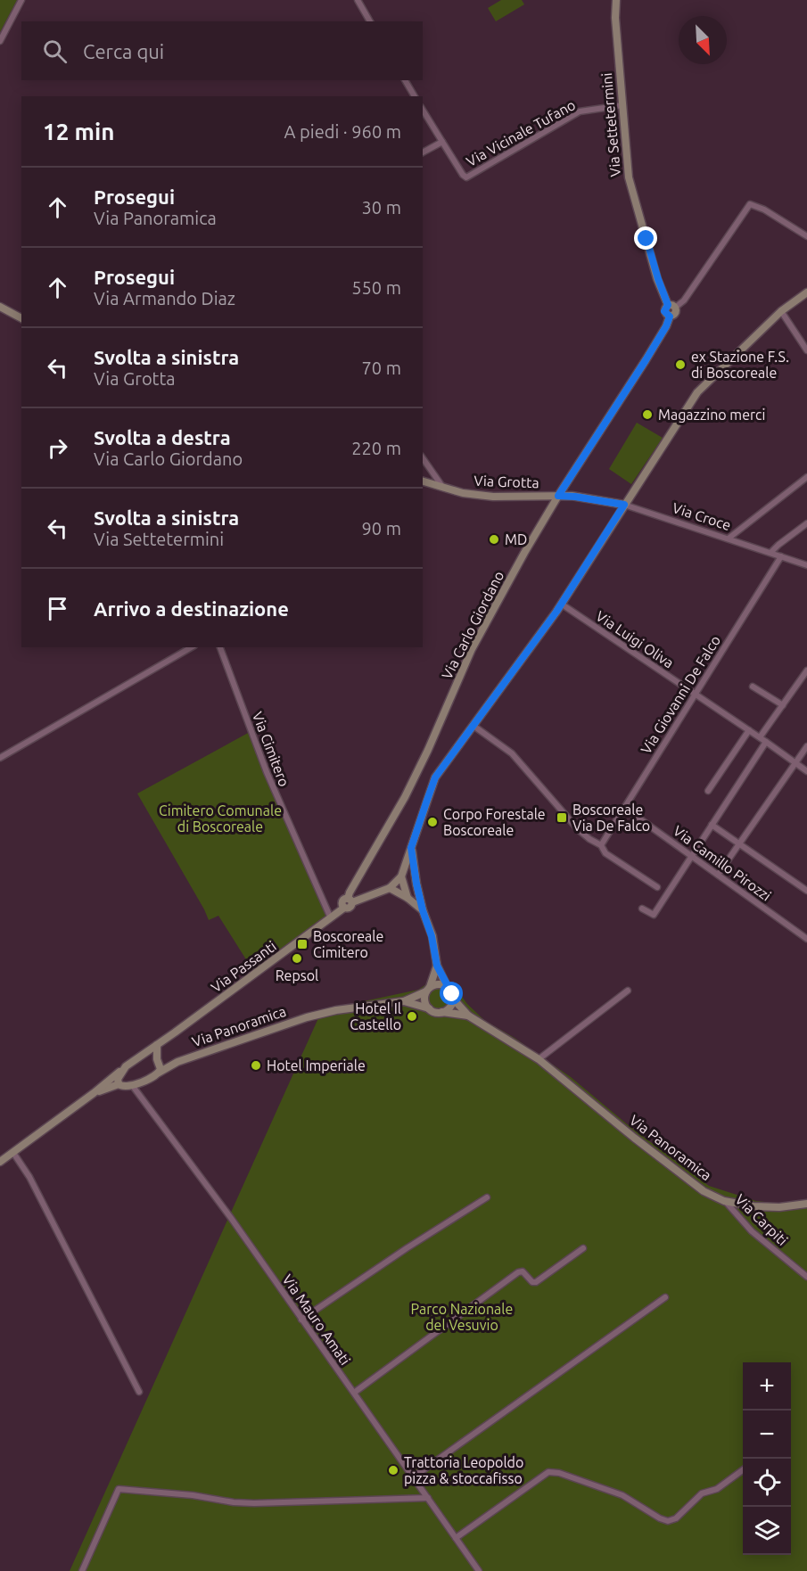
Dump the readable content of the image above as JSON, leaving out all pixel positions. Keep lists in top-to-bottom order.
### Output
{
  "streets": {
    "street": [
      "Via Settetermini",
      "Via Vicinale Tufano",
      "Via Grotta",
      "Via Croce",
      "Via Carlo Giordano",
      "Via Luigi Oliva",
      "Via Giovanni De Falco",
      "Via Cimitero",
      "Via Camillo Pirozzi",
      "Via Passanti",
      "Via Panoramica",
      "Via Carpiti",
      "Via Mauro Amati"
    ]
  },
  "crossings": [
    ["Via Settetermini", "Via Vicinale Tufano"],
    ["Via Settetermini", "Via Carlo Giordano"],
    ["Via Grotta", "Via Croce"],
    ["Via Grotta", "Via Carlo Giordano"],
    ["Via Croce", "Via Giovanni De Falco"],
    ["Via Carlo Giordano", "Via Passanti"],
    ["Via Luigi Oliva", "Via Giovanni De Falco"],
    ["Via Giovanni De Falco", "Via Camillo Pirozzi"],
    ["Via Cimitero", "Via Passanti"],
    ["Via Passanti", "Via Panoramica"],
    ["Via Passanti", "Via Mauro Amati"],
    ["Via Panoramica", "Via Carpiti"]
  ],
  "parks": ["Cimitero Comunale di Boscoreale", "Parco Nazionale del Vesuvio"],
  "places": {
    "other": [
      "ex Stazione F.S. di Boscoreale",
      "Magazzino merci",
      "MD",
      "Corpo Forestale Boscoreale",
      "Repsol",
      "Hotel Il Castello",
      "Hotel Imperiale",
      "Trattoria Leopoldo pizza & stoccafisso"
    ],
    "transit": ["Boscoreale Via De Falco", "Boscoreale Cimitero"]
  },
  "north": "bottom right",
  "page": {
    "search": "Cerca qui",
    "heading": ["12 min", "A piedi · 960 m"],
    "list": [
      ["Prosegui", "Via Panoramica", "30 m"],
      ["Prosegui", "Via Armando Diaz", "550 m"],
      ["Svolta a sinistra", "Via Grotta", "70 m"],
      ["Svolta a destra", "Via Carlo Giordano", "220 m"],
      ["Svolta a sinistra", "Via Settetermini", "90 m"],
      "Arrivo a destinazione"
    ],
    "map_buttons": ["+", "−"]
  }
}
